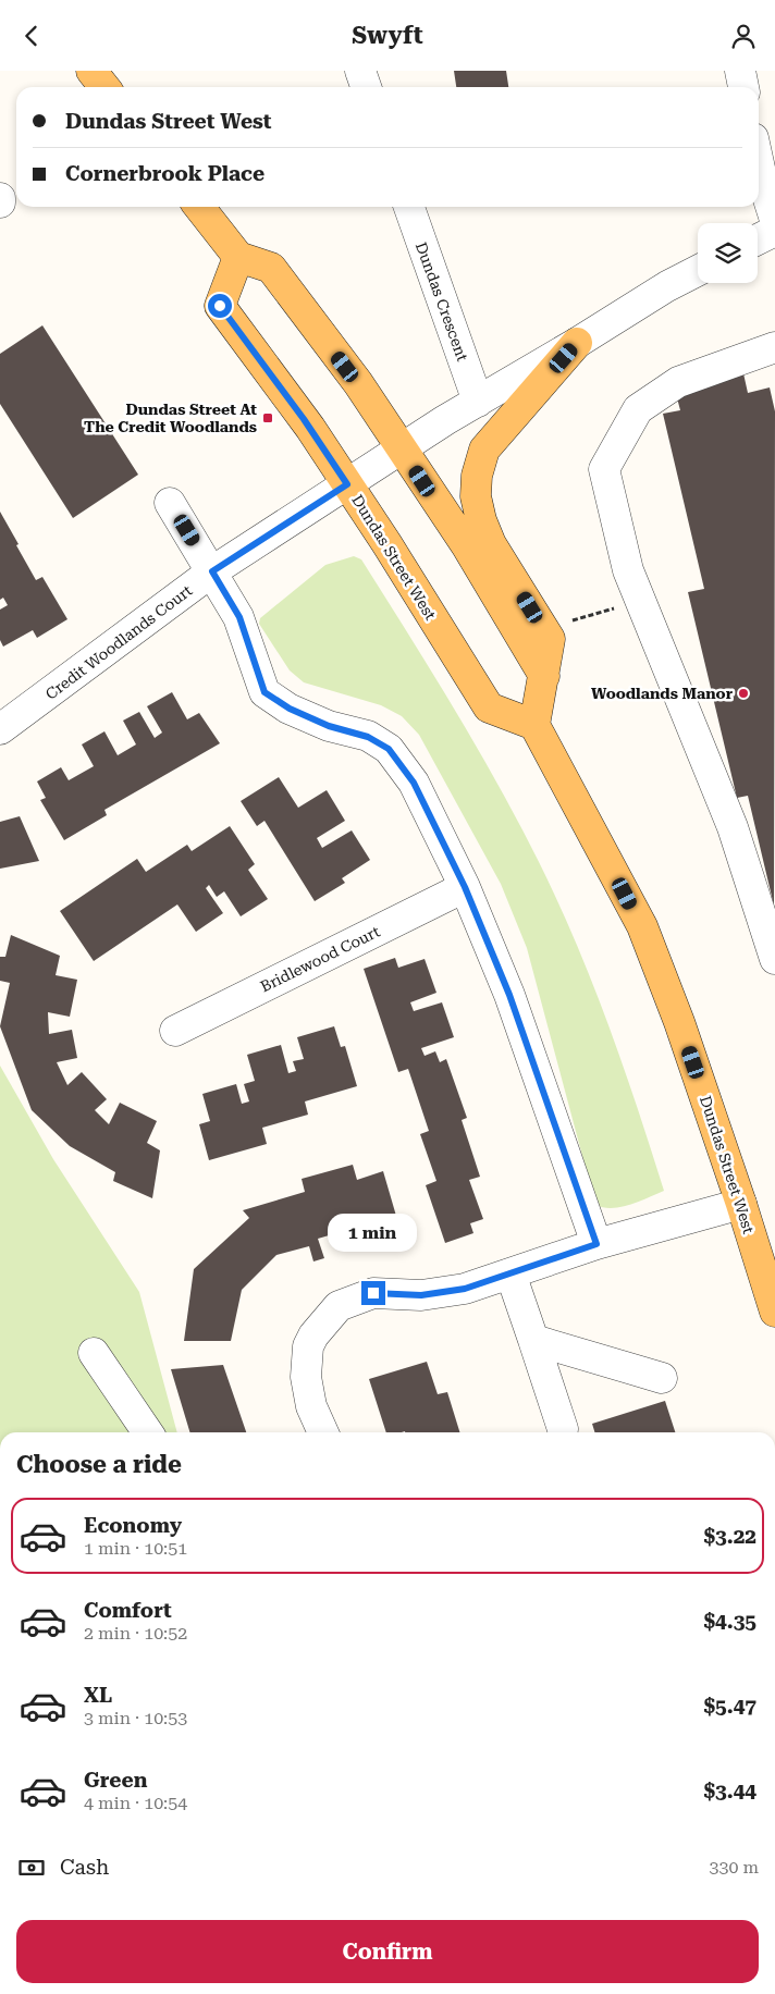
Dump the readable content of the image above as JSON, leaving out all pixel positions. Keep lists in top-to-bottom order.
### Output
{
  "streets": {
    "main road": ["Dundas Street West"],
    "street": ["Dundas Crescent", "Credit Woodlands Court", "Bridlewood Court"]
  },
  "crossings": [
    ["Dundas Crescent", "Credit Woodlands Court"],
    ["Dundas Street West", "Credit Woodlands Court"]
  ],
  "places": {
    "transit": ["Dundas Street At The Credit Woodlands"],
    "other": ["Woodlands Manor"]
  },
  "page": {
    "header": "Swyft",
    "banner": ["Dundas Street West", "Cornerbrook Place"],
    "bubble": "1 min",
    "heading": "Choose a ride",
    "list": [
      {
        "name": "Economy",
        "note": "1 min · 10:51",
        "value": "$3.22"
      },
      {
        "name": "Comfort",
        "note": "2 min · 10:52",
        "value": "$4.35"
      },
      {
        "name": "XL",
        "note": "3 min · 10:53",
        "value": "$5.47"
      },
      {
        "name": "Green",
        "note": "4 min · 10:54",
        "value": "$3.44"
      }
    ],
    "pay": ["Cash", "330 m"],
    "buttons": "Confirm"
  }
}
